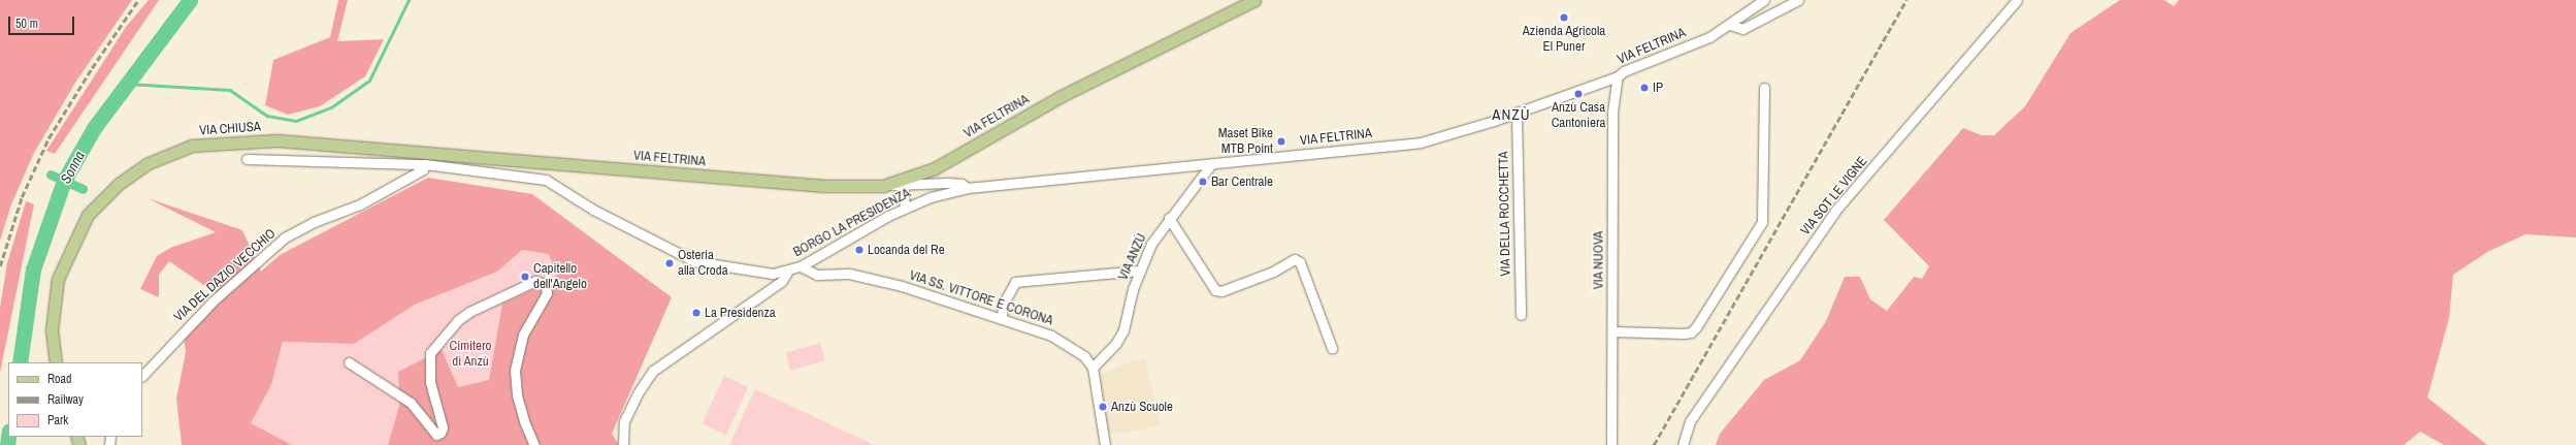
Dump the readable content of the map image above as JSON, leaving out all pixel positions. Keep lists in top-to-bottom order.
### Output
{
  "streets": {
    "main road": ["VIA FELTRINA", "VIA CHIUSA"],
    "street": [
      "VIA SOT LE VIGNE",
      "VIA DELLA ROCCHETTA",
      "BORGO LA PRESIDENZA",
      "VIA ANZÙ",
      "VIA NUOVA",
      "VIA DEL DAZIO VECCHIO",
      "VIA SS. VITTORE E CORONA"
    ]
  },
  "crossings": [
    ["VIA FELTRINA", "VIA CHIUSA"],
    ["VIA FELTRINA", "VIA DELLA ROCCHETTA"],
    ["VIA FELTRINA", "BORGO LA PRESIDENZA"],
    ["VIA FELTRINA", "VIA ANZÙ"],
    ["VIA FELTRINA", "VIA NUOVA"],
    ["BORGO LA PRESIDENZA", "VIA DEL DAZIO VECCHIO"],
    ["BORGO LA PRESIDENZA", "VIA SS. VITTORE E CORONA"],
    ["VIA ANZÙ", "VIA SS. VITTORE E CORONA"]
  ],
  "districts": ["ANZÙ"],
  "water": ["Sonna"],
  "parks": ["Cimitero di Anzù"],
  "places": [
    "Azienda Agricola El Puner",
    "IP",
    "Anzù Casa Cantoniera",
    "Maset Bike MTB Point",
    "Bar Centrale",
    "Locanda del Re",
    "Osteria alla Croda",
    "Capitello dell'Angelo",
    "La Presidenza",
    "Anzù Scuole"
  ],
  "legend": ["Road", "Railway", "Park"],
  "scale_bar": "50 m"
}
